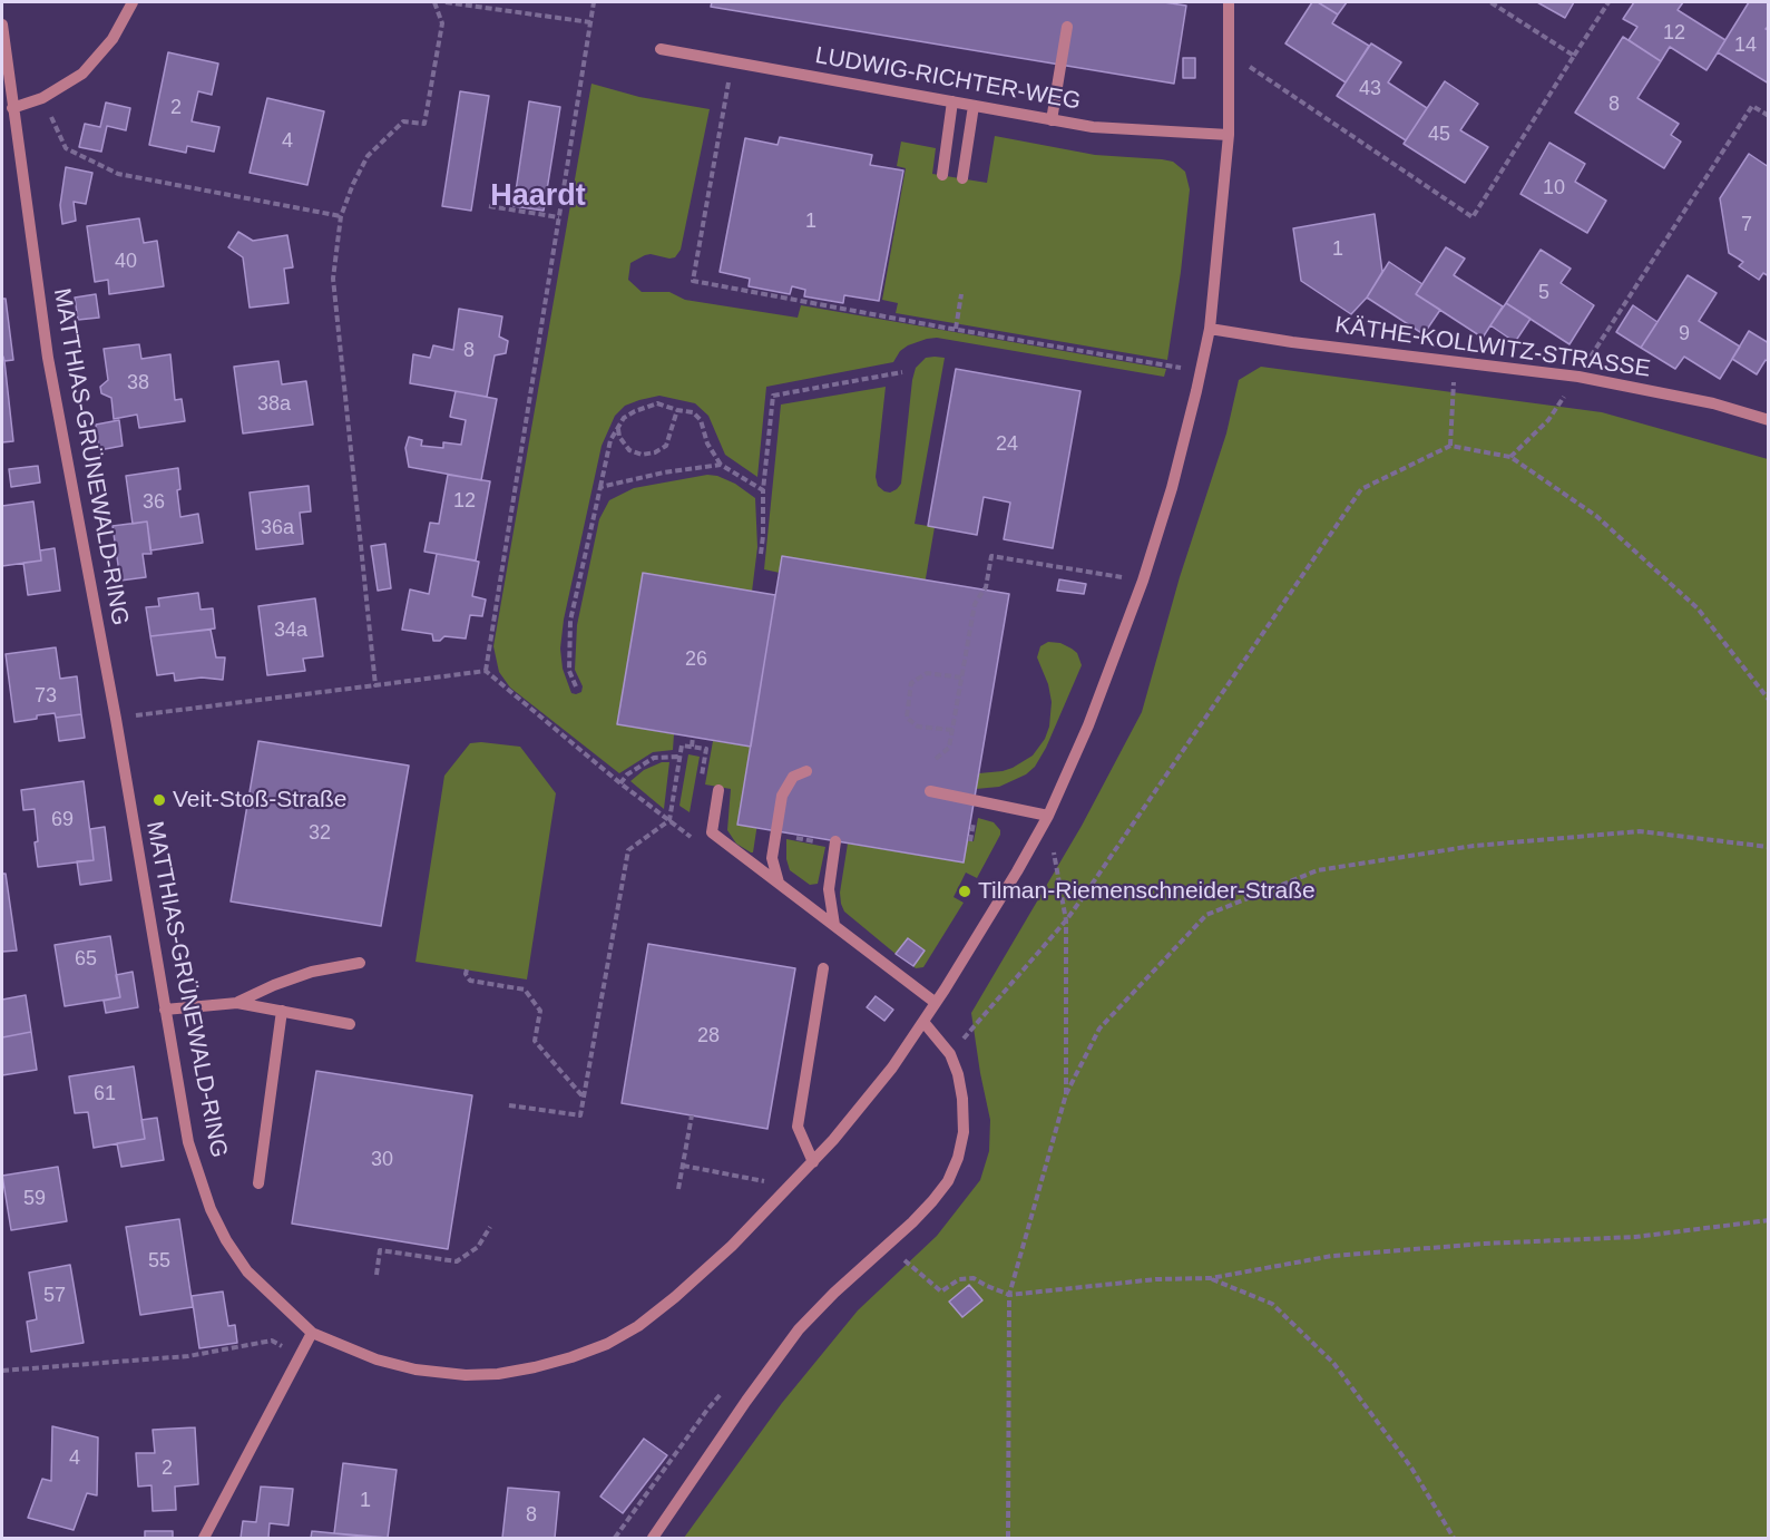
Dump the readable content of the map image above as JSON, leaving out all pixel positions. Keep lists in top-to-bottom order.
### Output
{
  "streets": {
    "street": ["LUDWIG-RICHTER-WEG", "KÄTHE-KOLLWITZ-STRASSE", "MATTHIAS-GRÜNEWALD-RING"]
  },
  "crossings": [
    ["LUDWIG-RICHTER-WEG", "MATTHIAS-GRÜNEWALD-RING"],
    ["KÄTHE-KOLLWITZ-STRASSE", "MATTHIAS-GRÜNEWALD-RING"]
  ],
  "districts": ["Haardt"],
  "places": ["Veit-Stoß-Straße", "Tilman-Riemenschneider-Straße"],
  "house_numbers": [
    "12",
    "14",
    "43",
    "8",
    "2",
    "45",
    "4",
    "10",
    "1",
    "7",
    "1",
    "40",
    "5",
    "9",
    "8",
    "38",
    "38a",
    "24",
    "12",
    "36",
    "36a",
    "34a",
    "26",
    "73",
    "69",
    "32",
    "65",
    "28",
    "61",
    "30",
    "59",
    "55",
    "57",
    "4",
    "2",
    "1",
    "8"
  ]
}
